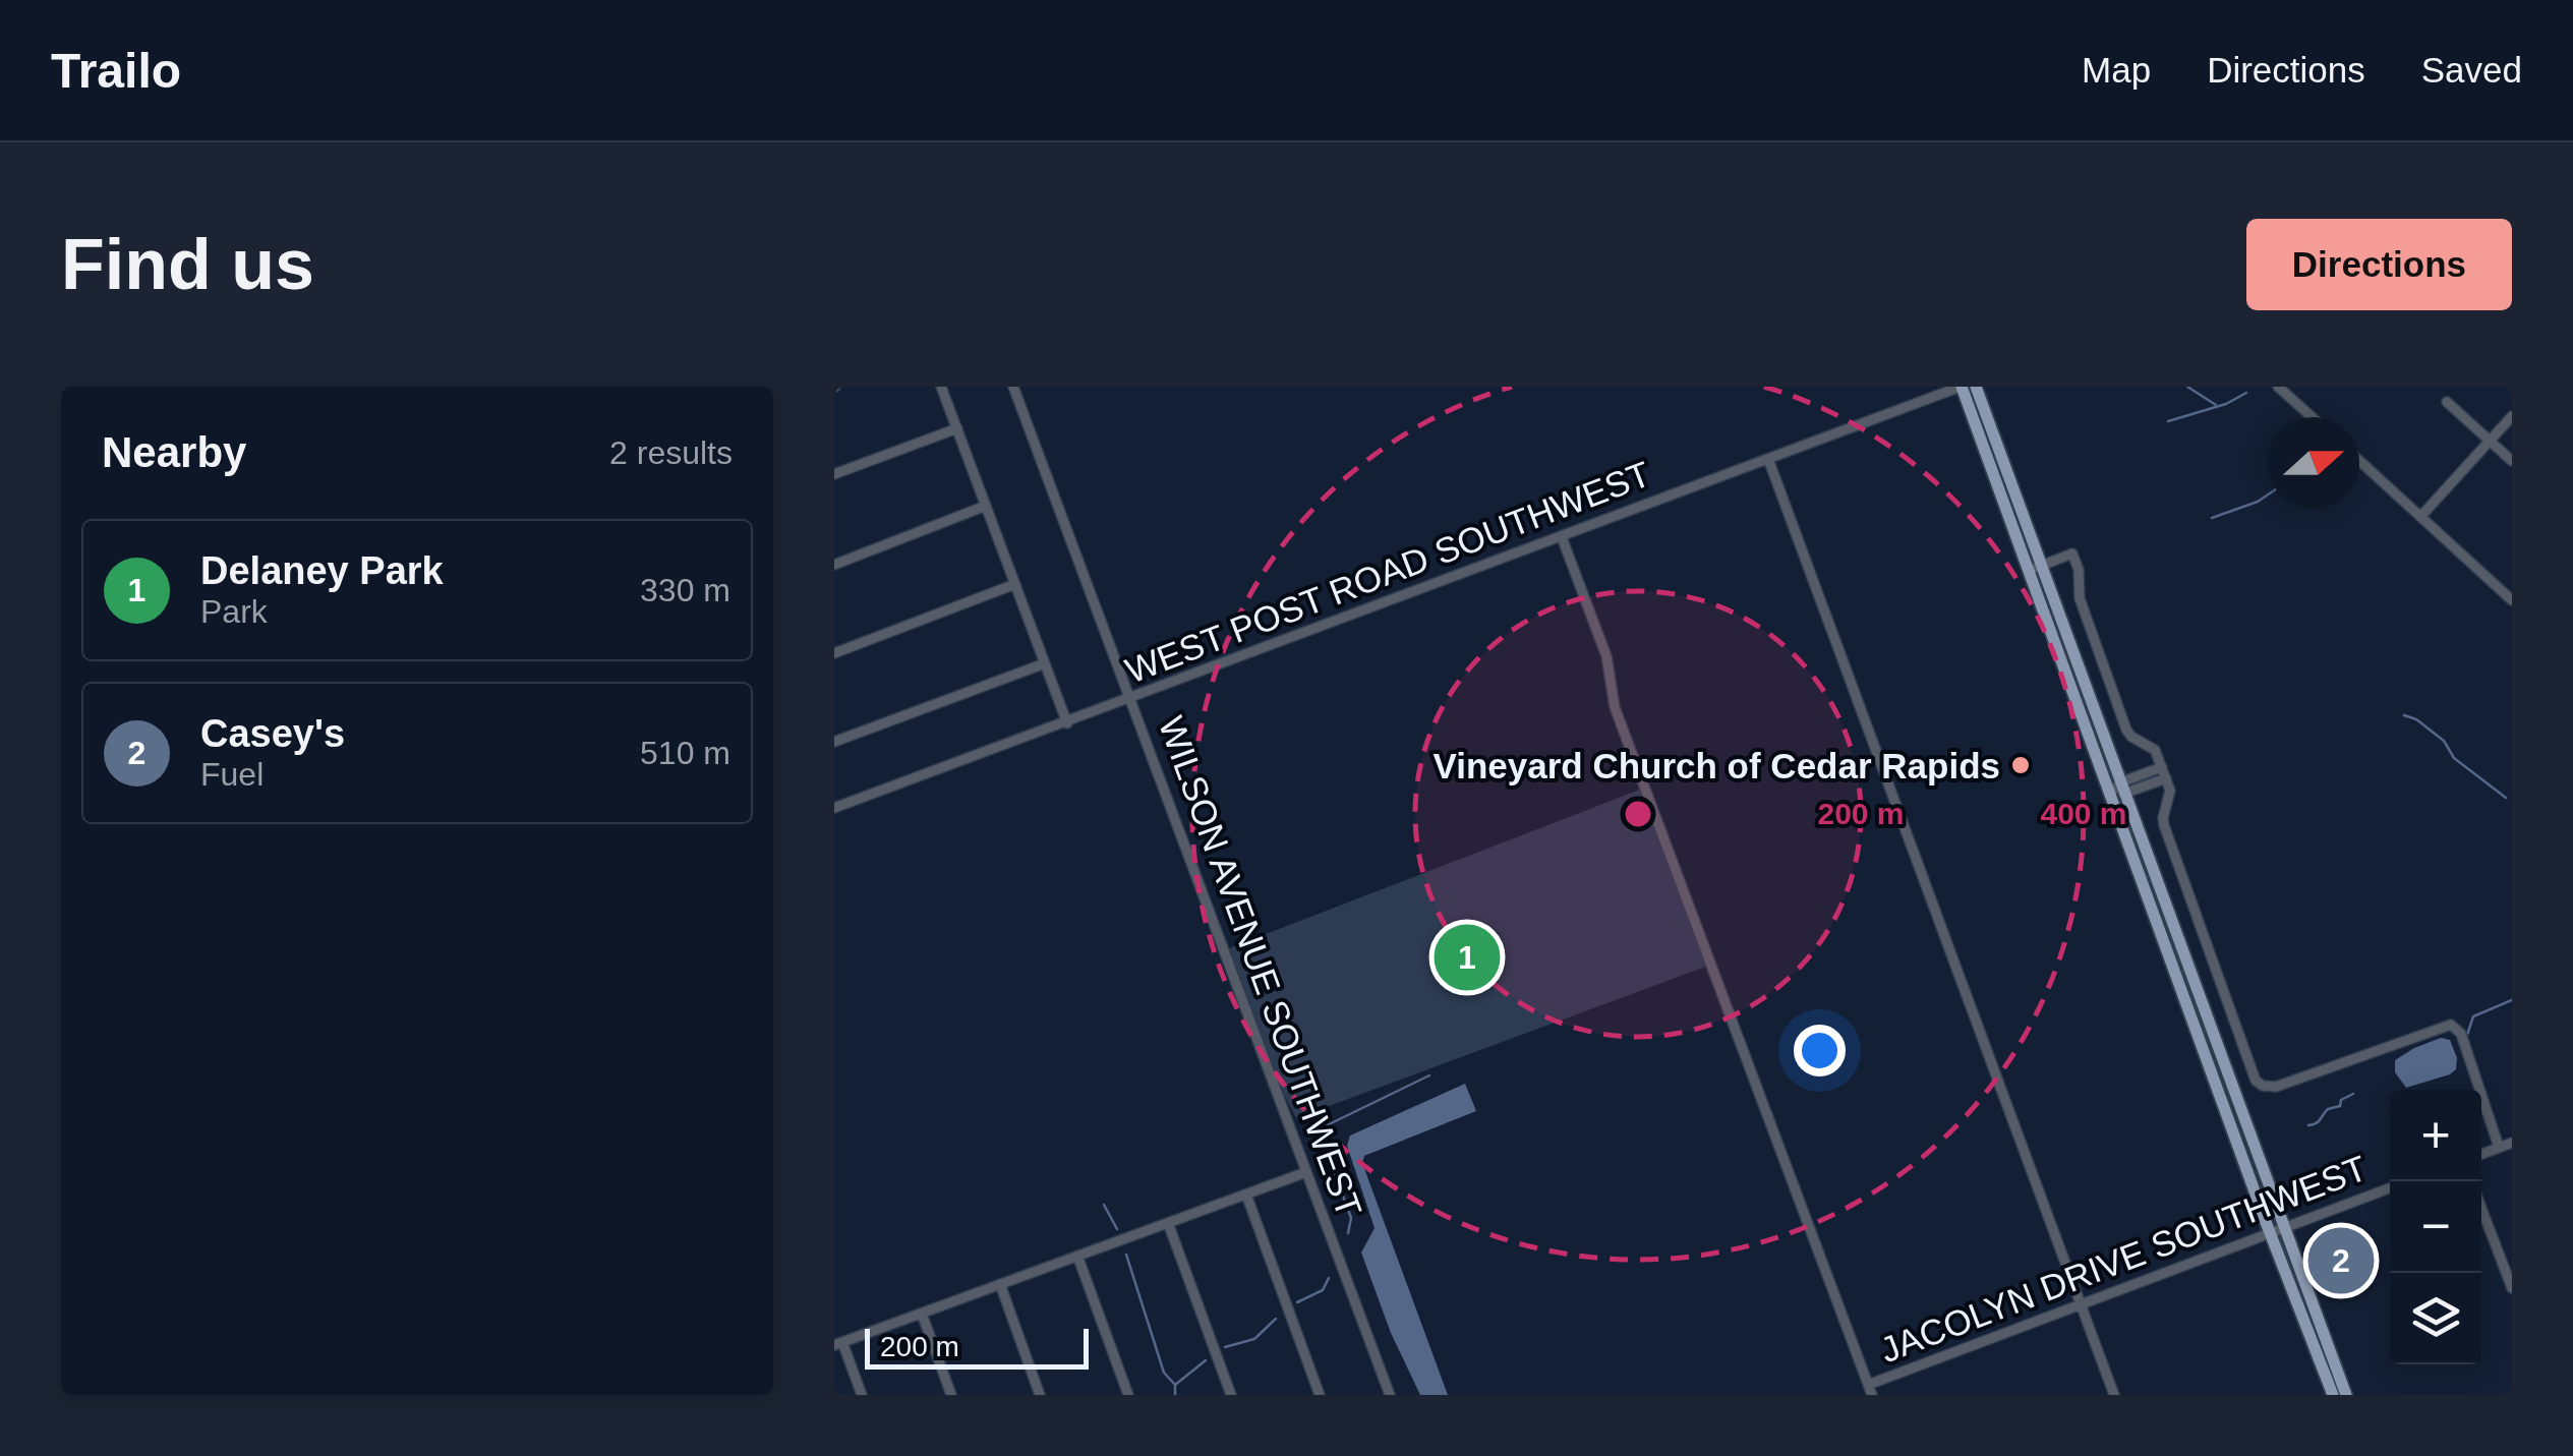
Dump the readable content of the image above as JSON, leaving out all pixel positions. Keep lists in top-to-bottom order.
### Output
{
  "streets": {
    "street": ["WEST POST ROAD SOUTHWEST", "WILSON AVENUE SOUTHWEST", "JACOLYN DRIVE SOUTHWEST"]
  },
  "crossings": [
    ["WEST POST ROAD SOUTHWEST", "WILSON AVENUE SOUTHWEST"]
  ],
  "places": ["Vineyard Church of Cedar Rapids"],
  "scale_bar": "200 m",
  "north": "right",
  "page": {
    "header": "Trailo",
    "nav": ["Map", "Directions", "Saved"],
    "buttons": "Directions",
    "title": "Find us",
    "heading": ["Nearby", "2 results"],
    "list": [
      {
        "mark": "1",
        "name": "Delaney Park",
        "note": "Park",
        "value": "330 m"
      },
      {
        "mark": "2",
        "name": "Casey's",
        "note": "Fuel",
        "value": "510 m"
      }
    ],
    "pins": ["1", "2"],
    "map_buttons": ["+", "−"],
    "scale": "200 m"
  },
  "rings": ["200 m", "400 m"]
}
